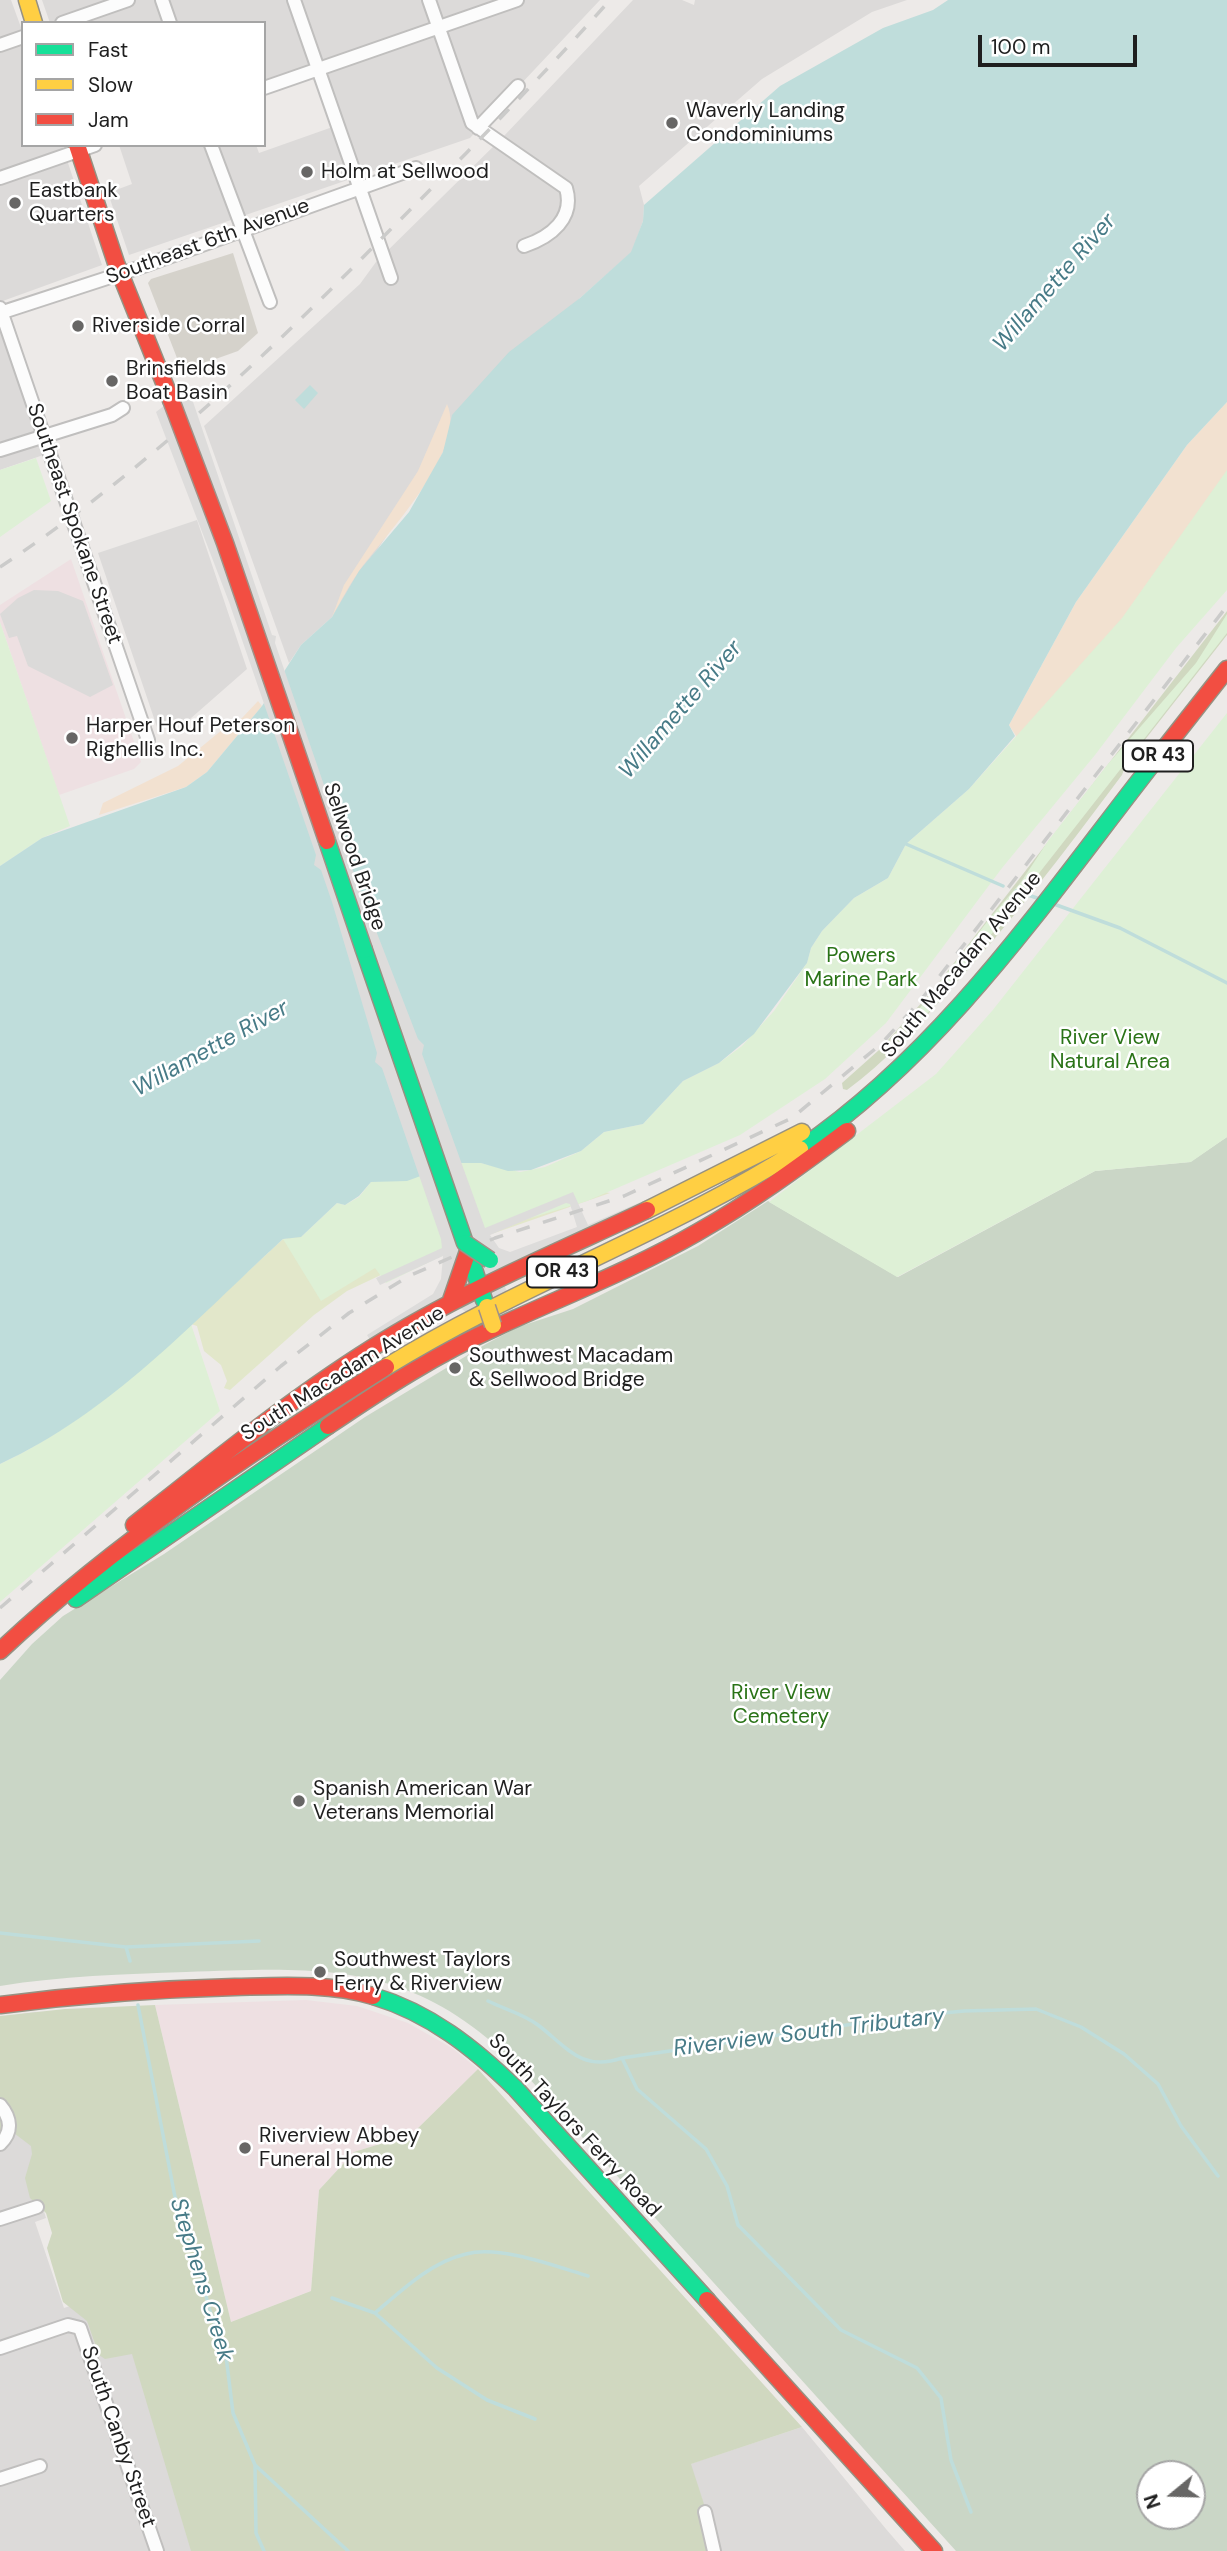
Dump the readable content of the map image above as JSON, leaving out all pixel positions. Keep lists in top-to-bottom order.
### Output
{
  "streets": {
    "main road": [
      "OR 43",
      "Sellwood Bridge",
      "South Macadam Avenue",
      "South Taylors Ferry Road"
    ],
    "street": ["Southeast 6th Avenue", "Southeast Spokane Street", "South Canby Street"]
  },
  "crossings": [
    ["Southeast 6th Avenue", "Southeast Spokane Street"],
    ["Southeast 6th Avenue", "Sellwood Bridge"]
  ],
  "water": ["Willamette River", "Riverview South Tributary", "Stephens Creek"],
  "parks": ["Powers Marine Park", "River View Natural Area", "River View Cemetery"],
  "places": [
    "Waverly Landing Condominiums",
    "Holm at Sellwood",
    "Eastbank Quarters",
    "Riverside Corral",
    "Brinsfields Boat Basin",
    "Harper Houf Peterson Righellis Inc.",
    "Southwest Macadam & Sellwood Bridge",
    "Spanish American War Veterans Memorial",
    "Southwest Taylors Ferry & Riverview",
    "Riverview Abbey Funeral Home"
  ],
  "legend": ["Fast", "Slow", "Jam"],
  "scale_bar": "100 m",
  "north": "left"
}
